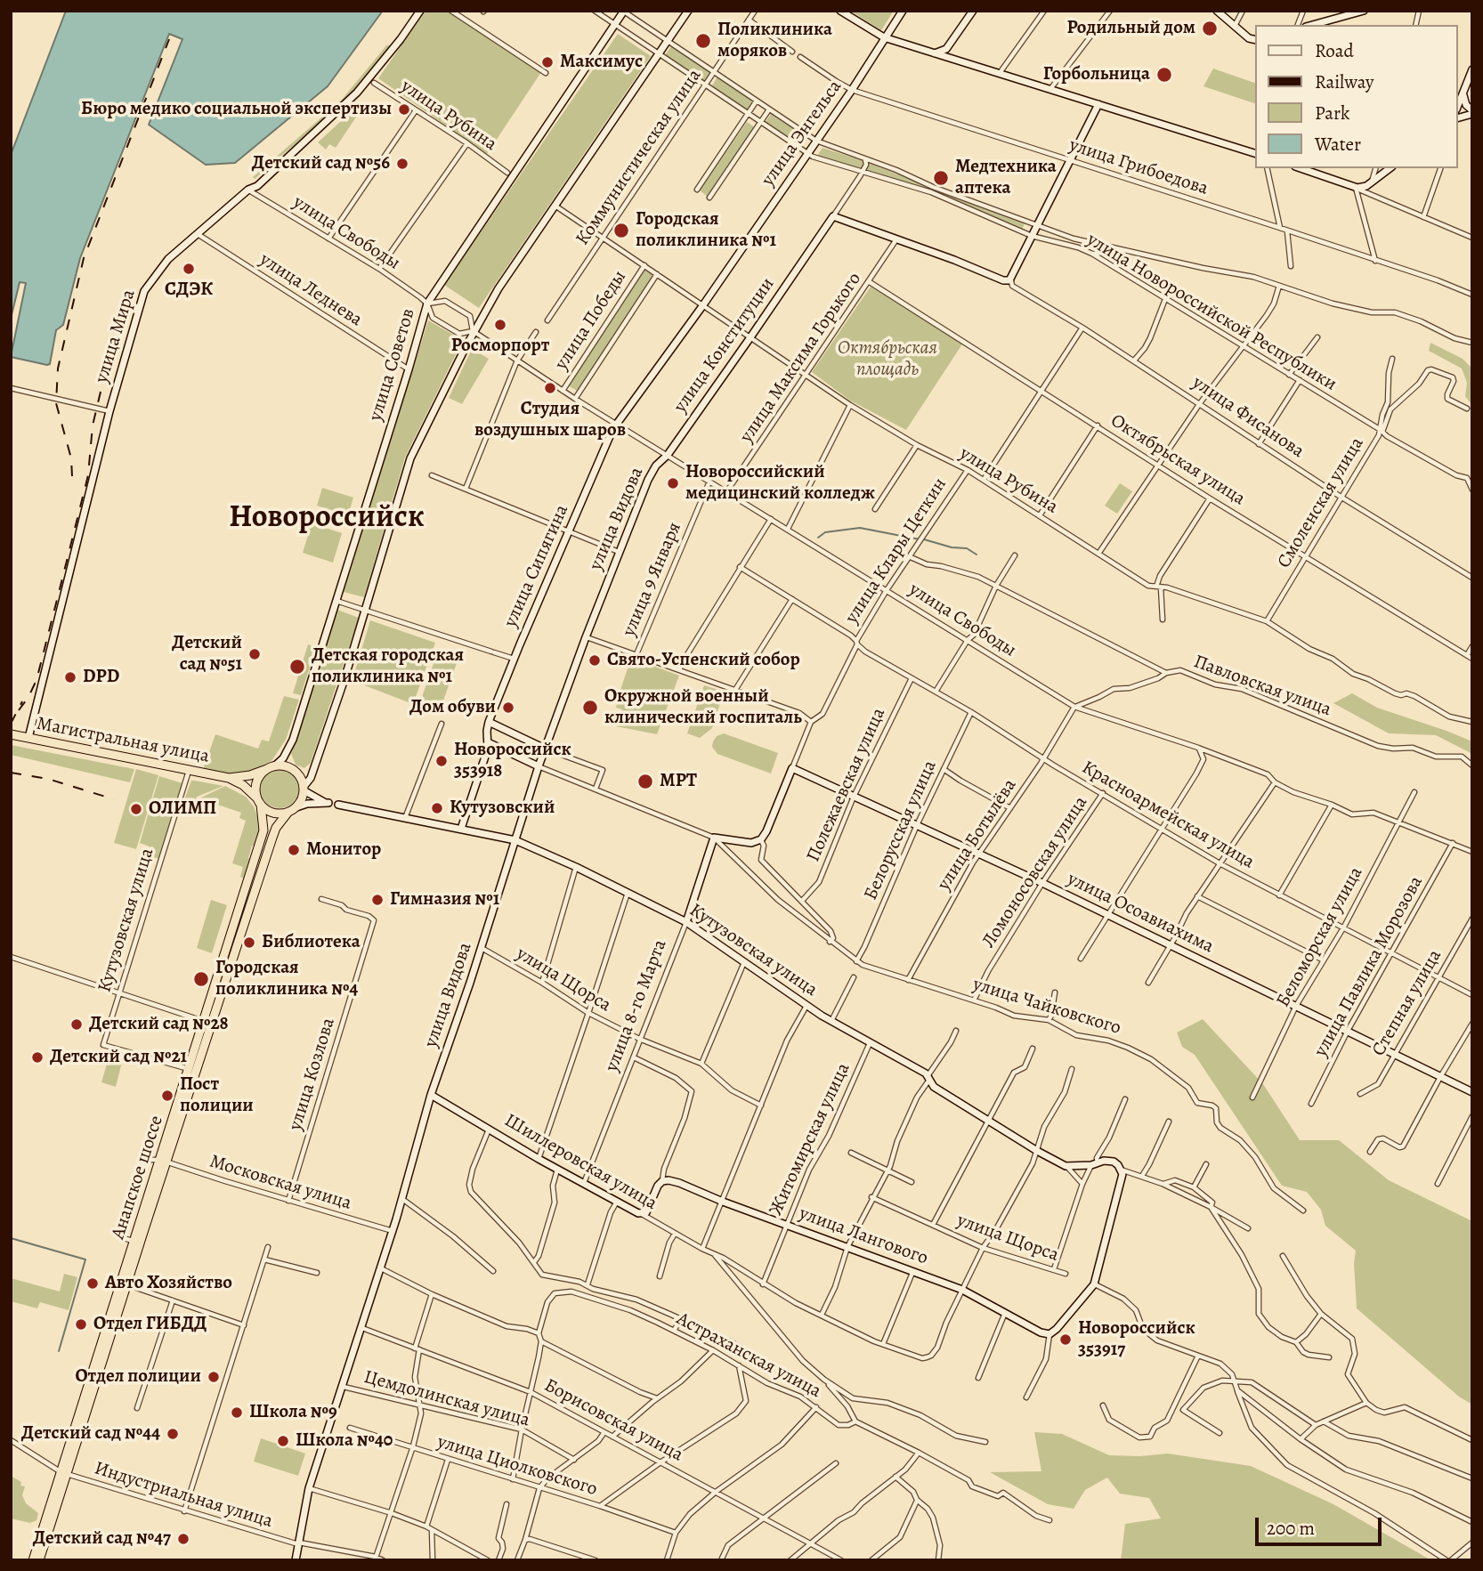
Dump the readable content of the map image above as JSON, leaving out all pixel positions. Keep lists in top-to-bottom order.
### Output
{
  "streets": {
    "highway": ["Магистральная улица", "Анапское шоссе"],
    "street": [
      "улица Рубина",
      "улица Энгельса",
      "Коммунистическая улица",
      "улица Грибоедова",
      "улица Свободы",
      "улица Леднева",
      "улица Новороссийской Республики",
      "улица Победы",
      "улица Мира",
      "улица Конституции",
      "улица Максима Горького",
      "улица Советов",
      "улица Фисанова",
      "Октябрьская улица",
      "Смоленская улица",
      "улица Видова",
      "улица Клары Цеткин",
      "улица Сипягина",
      "улица 9 Января",
      "Павловская улица",
      "Полежаевская улица",
      "Красноармейская улица",
      "Белорусская улица",
      "улица Ботылёва",
      "Ломоносовская улица",
      "улица Осоавиахима",
      "Кутузовская улица",
      "Беломорская улица",
      "улица Павлика Морозова",
      "улица Щорса",
      "Степная улица",
      "улица 8-го Марта",
      "улица Чайковского",
      "улица Козлова",
      "Житомирская улица",
      "Шиллеровская улица",
      "Московская улица",
      "улица Лангового",
      "Астраханская улица",
      "Цемдолинская улица",
      "Борисовская улица",
      "улица Циолковского",
      "Индустриальная улица"
    ]
  },
  "crossings": [
    ["улица Рубина", "улица Энгельса"],
    ["улица Рубина", "Коммунистическая улица"],
    ["улица Рубина", "улица Победы"],
    ["улица Рубина", "улица Конституции"],
    ["улица Рубина", "улица Максима Горького"],
    ["улица Рубина", "Смоленская улица"],
    ["улица Рубина", "улица Клары Цеткин"],
    ["улица Энгельса", "улица Грибоедова"],
    ["улица Энгельса", "улица Свободы"],
    ["улица Энгельса", "улица Новороссийской Республики"],
    ["улица Энгельса", "улица Сипягина"],
    ["Коммунистическая улица", "улица Новороссийской Республики"],
    ["улица Свободы", "улица Победы"],
    ["улица Свободы", "улица Мира"],
    ["улица Свободы", "улица Конституции"],
    ["улица Свободы", "улица Максима Горького"],
    ["улица Свободы", "улица Советов"],
    ["улица Свободы", "улица Видова"],
    ["улица Свободы", "улица Клары Цеткин"],
    ["улица Свободы", "улица Сипягина"],
    ["улица Свободы", "улица 9 Января"],
    ["улица Свободы", "улица Ботылёва"],
    ["улица Свободы", "Беломорская улица"],
    ["улица Свободы", "улица Павлика Морозова"],
    ["улица Леднева", "улица Мира"],
    ["улица Леднева", "улица Советов"],
    ["улица Новороссийской Республики", "улица Конституции"],
    ["улица Новороссийской Республики", "улица Советов"],
    ["улица Новороссийской Республики", "Смоленская улица"],
    ["улица Мира", "Магистральная улица"],
    ["улица Конституции", "улица Фисанова"],
    ["улица Конституции", "улица Видова"],
    ["улица Максима Горького", "улица Фисанова"],
    ["улица Максима Горького", "Октябрьская улица"],
    ["улица Советов", "Магистральная улица"],
    ["улица Советов", "Анапское шоссе"],
    ["улица Фисанова", "Смоленская улица"],
    ["Октябрьская улица", "Смоленская улица"],
    ["улица Видова", "Кутузовская улица"],
    ["улица Видова", "улица Щорса"],
    ["улица Видова", "улица Чайковского"],
    ["улица Видова", "Шиллеровская улица"],
    ["улица Видова", "Московская улица"],
    ["улица Видова", "Цемдолинская улица"],
    ["улица Видова", "Борисовская улица"],
    ["улица Видова", "Индустриальная улица"],
    ["улица Клары Цеткин", "Павловская улица"],
    ["улица Клары Цеткин", "Красноармейская улица"],
    ["улица Клары Цеткин", "улица Осоавиахима"],
    ["Магистральная улица", "Кутузовская улица"],
    ["Магистральная улица", "Анапское шоссе"],
    ["Полежаевская улица", "Красноармейская улица"],
    ["Полежаевская улица", "улица Осоавиахима"],
    ["Красноармейская улица", "Белорусская улица"],
    ["Красноармейская улица", "улица Ботылёва"],
    ["Красноармейская улица", "Ломоносовская улица"],
    ["Красноармейская улица", "Беломорская улица"],
    ["Красноармейская улица", "улица Павлика Морозова"],
    ["Красноармейская улица", "Степная улица"],
    ["Белорусская улица", "улица Осоавиахима"],
    ["Белорусская улица", "улица Чайковского"],
    ["улица Ботылёва", "улица Осоавиахима"],
    ["улица Ботылёва", "улица Чайковского"],
    ["Ломоносовская улица", "улица Осоавиахима"],
    ["Ломоносовская улица", "улица Чайковского"],
    ["улица Осоавиахима", "Беломорская улица"],
    ["улица Осоавиахима", "улица Павлика Морозова"],
    ["улица Осоавиахима", "Степная улица"],
    ["Кутузовская улица", "улица 8-го Марта"],
    ["Кутузовская улица", "Житомирская улица"],
    ["Кутузовская улица", "Анапское шоссе"],
    ["улица Щорса", "улица 8-го Марта"],
    ["улица 8-го Марта", "улица Чайковского"],
    ["улица 8-го Марта", "Шиллеровская улица"],
    ["улица Козлова", "Московская улица"],
    ["Житомирская улица", "Шиллеровская улица"],
    ["Житомирская улица", "улица Лангового"],
    ["Шиллеровская улица", "улица Лангового"],
    ["Шиллеровская улица", "Астраханская улица"],
    ["Анапское шоссе", "Московская улица"],
    ["Анапское шоссе", "Индустриальная улица"]
  ],
  "districts": ["Новороссийск"],
  "parks": ["Октябрьская площадь"],
  "places": [
    "Родильный дом",
    "Поликлиника моряков",
    "Максимус",
    "Горбольница",
    "Бюро медико социальной экспертизы",
    "Детский сад №56",
    "Медтехника аптека",
    "Городская поликлиника №1",
    "СДЭК",
    "Росморпорт",
    "Студия воздушных шаров",
    "Новороссийский медицинский колледж",
    "Детский сад №51",
    "Свято-Успенский собор",
    "Детская городская поликлиника №1",
    "DPD",
    "Дом обуви",
    "Окружной военный клинический госпиталь",
    "Новороссийск 353918",
    "МРТ",
    "Кутузовский",
    "ОЛИМП",
    "Монитор",
    "Гимназия №1",
    "Библиотека",
    "Городская поликлиника №4",
    "Детский сад №28",
    "Детский сад №21",
    "Пост полиции",
    "Авто Хозяйство",
    "Отдел ГИБДД",
    "Новороссийск 353917",
    "Отдел полиции",
    "Школа №9",
    "Детский сад №44",
    "Школа №40",
    "Детский сад №47"
  ],
  "legend": [
    "Road",
    "Railway",
    "Park",
    "Water"
  ],
  "scale_bar": "200 m"
}
